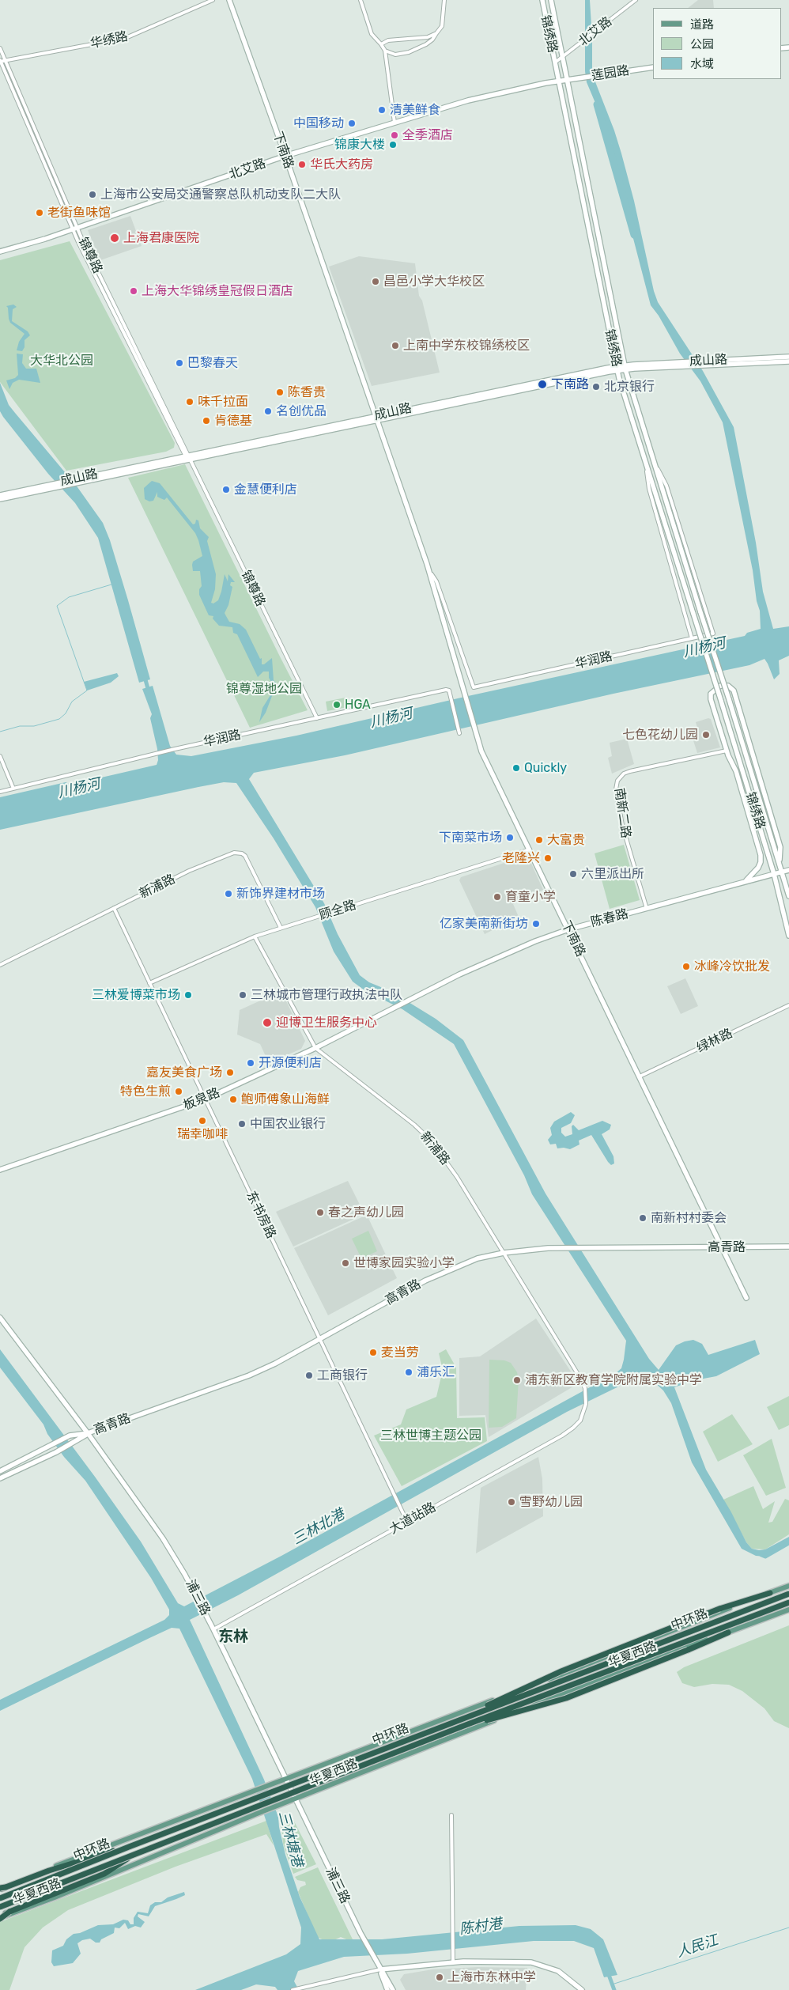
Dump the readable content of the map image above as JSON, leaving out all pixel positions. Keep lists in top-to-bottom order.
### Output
{
  "streets": {
    "highway": ["中环路"],
    "main road": [
      "北艾路",
      "锦绣路",
      "莲园路",
      "下南路",
      "成山路",
      "陈春路",
      "板泉路",
      "高青路",
      "浦三路",
      "华夏西路"
    ],
    "street": [
      "华绣路",
      "锦尊路",
      "华润路",
      "南新二路",
      "新浦路",
      "顾全路",
      "绿林路",
      "东书房路",
      "大道站路"
    ]
  },
  "crossings": [
    ["北艾路", "锦绣路"],
    ["北艾路", "莲园路"],
    ["北艾路", "下南路"],
    ["北艾路", "锦尊路"],
    ["锦绣路", "莲园路"],
    ["锦绣路", "成山路"],
    ["锦绣路", "华润路"],
    ["锦绣路", "南新二路"],
    ["锦绣路", "陈春路"],
    ["华绣路", "锦尊路"],
    ["下南路", "成山路"],
    ["下南路", "华润路"],
    ["下南路", "顾全路"],
    ["下南路", "陈春路"],
    ["下南路", "绿林路"],
    ["下南路", "高青路"],
    ["锦尊路", "成山路"],
    ["锦尊路", "华润路"],
    ["南新二路", "陈春路"],
    ["新浦路", "顾全路"],
    ["新浦路", "板泉路"],
    ["新浦路", "东书房路"],
    ["新浦路", "高青路"],
    ["新浦路", "大道站路"],
    ["顾全路", "东书房路"],
    ["陈春路", "板泉路"],
    ["板泉路", "东书房路"],
    ["东书房路", "高青路"],
    ["东书房路", "大道站路"],
    ["高青路", "浦三路"],
    ["大道站路", "浦三路"],
    ["浦三路", "华夏西路"]
  ],
  "districts": ["东林"],
  "water": [
    "川杨河",
    "三林北港",
    "三林塘港",
    "陈村港",
    "人民江"
  ],
  "parks": ["大华北公园", "锦尊湿地公园", "三林世博主题公园"],
  "places": [
    "清美鲜食",
    "中国移动",
    "全季酒店",
    "锦康大楼",
    "华氏大药房",
    "上海市公安局交通警察总队机动支队二大队",
    "老街鱼味馆",
    "上海君康医院",
    "昌邑小学大华校区",
    "上海大华锦绣皇冠假日酒店",
    "上南中学东校锦绣校区",
    "巴黎春天",
    "下南路",
    "北京银行",
    "陈香贵",
    "味千拉面",
    "名创优品",
    "肯德基",
    "金慧便利店",
    "HGA",
    "七色花幼儿园",
    "Quickly",
    "下南菜市场",
    "大富贵",
    "老隆兴",
    "六里派出所",
    "新饰界建材市场",
    "育童小学",
    "亿家美南新街坊",
    "冰峰冷饮批发",
    "三林爱博菜市场",
    "三林城市管理行政执法中队",
    "迎博卫生服务中心",
    "开源便利店",
    "嘉友美食广场",
    "特色生煎",
    "鲍师傅象山海鲜",
    "瑞幸咖啡",
    "中国农业银行",
    "春之声幼儿园",
    "南新村村委会",
    "世博家园实验小学",
    "麦当劳",
    "浦乐汇",
    "工商银行",
    "浦东新区教育学院附属实验中学",
    "雪野幼儿园",
    "上海市东林中学"
  ],
  "legend": ["道路", "公园", "水域"]
}
